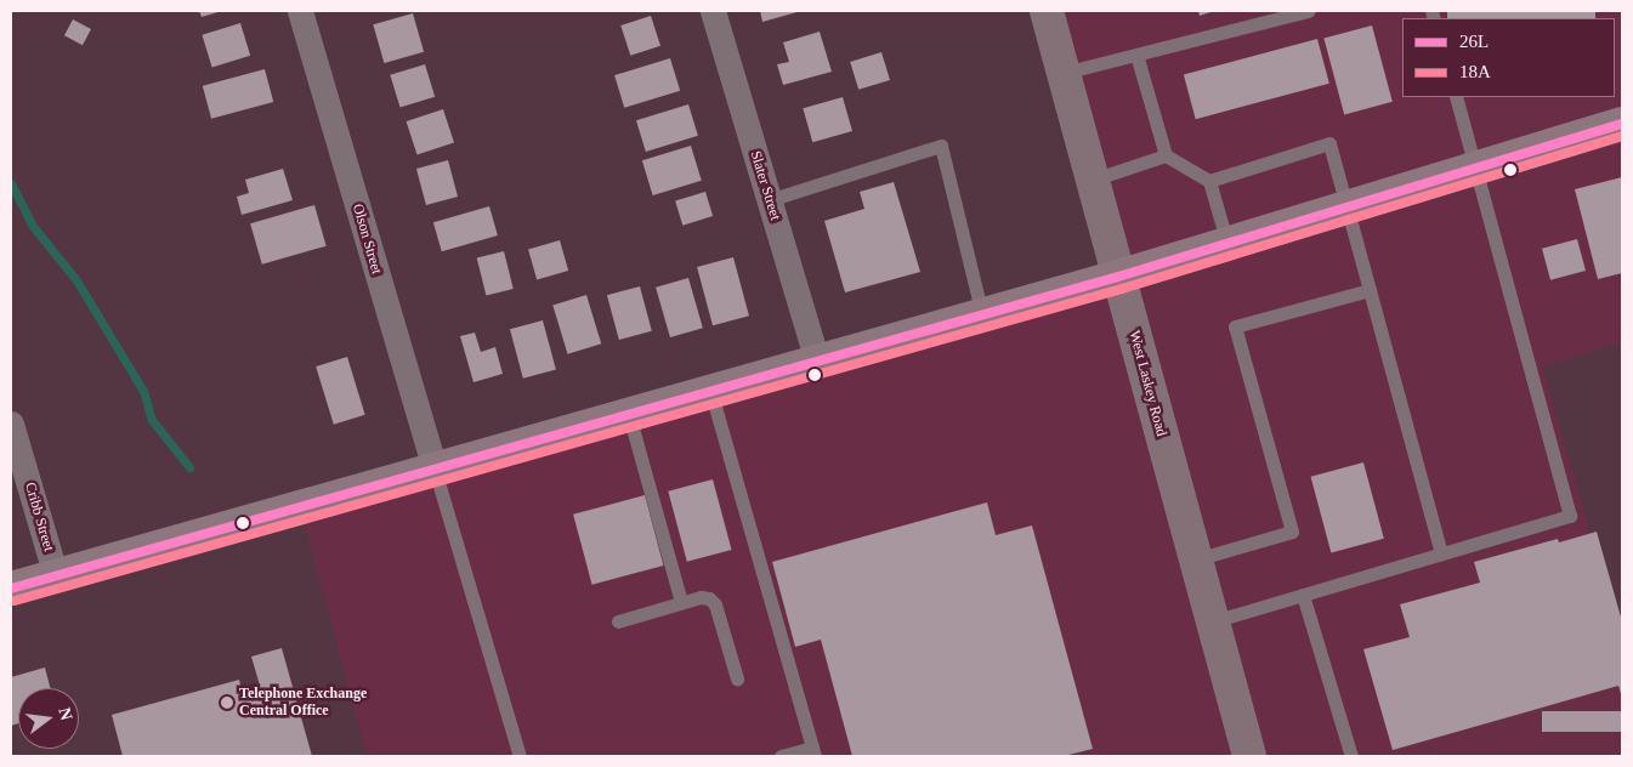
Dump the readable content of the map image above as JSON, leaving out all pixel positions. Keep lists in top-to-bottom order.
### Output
{
  "streets": {
    "main road": ["West Laskey Road"],
    "street": ["Slater Street", "Olson Street", "Cribb Street"]
  },
  "places": ["Telephone Exchange Central Office"],
  "lines": ["transit line 26L", "transit line 18A"],
  "legend": ["26L", "18A"],
  "north": "right"
}
